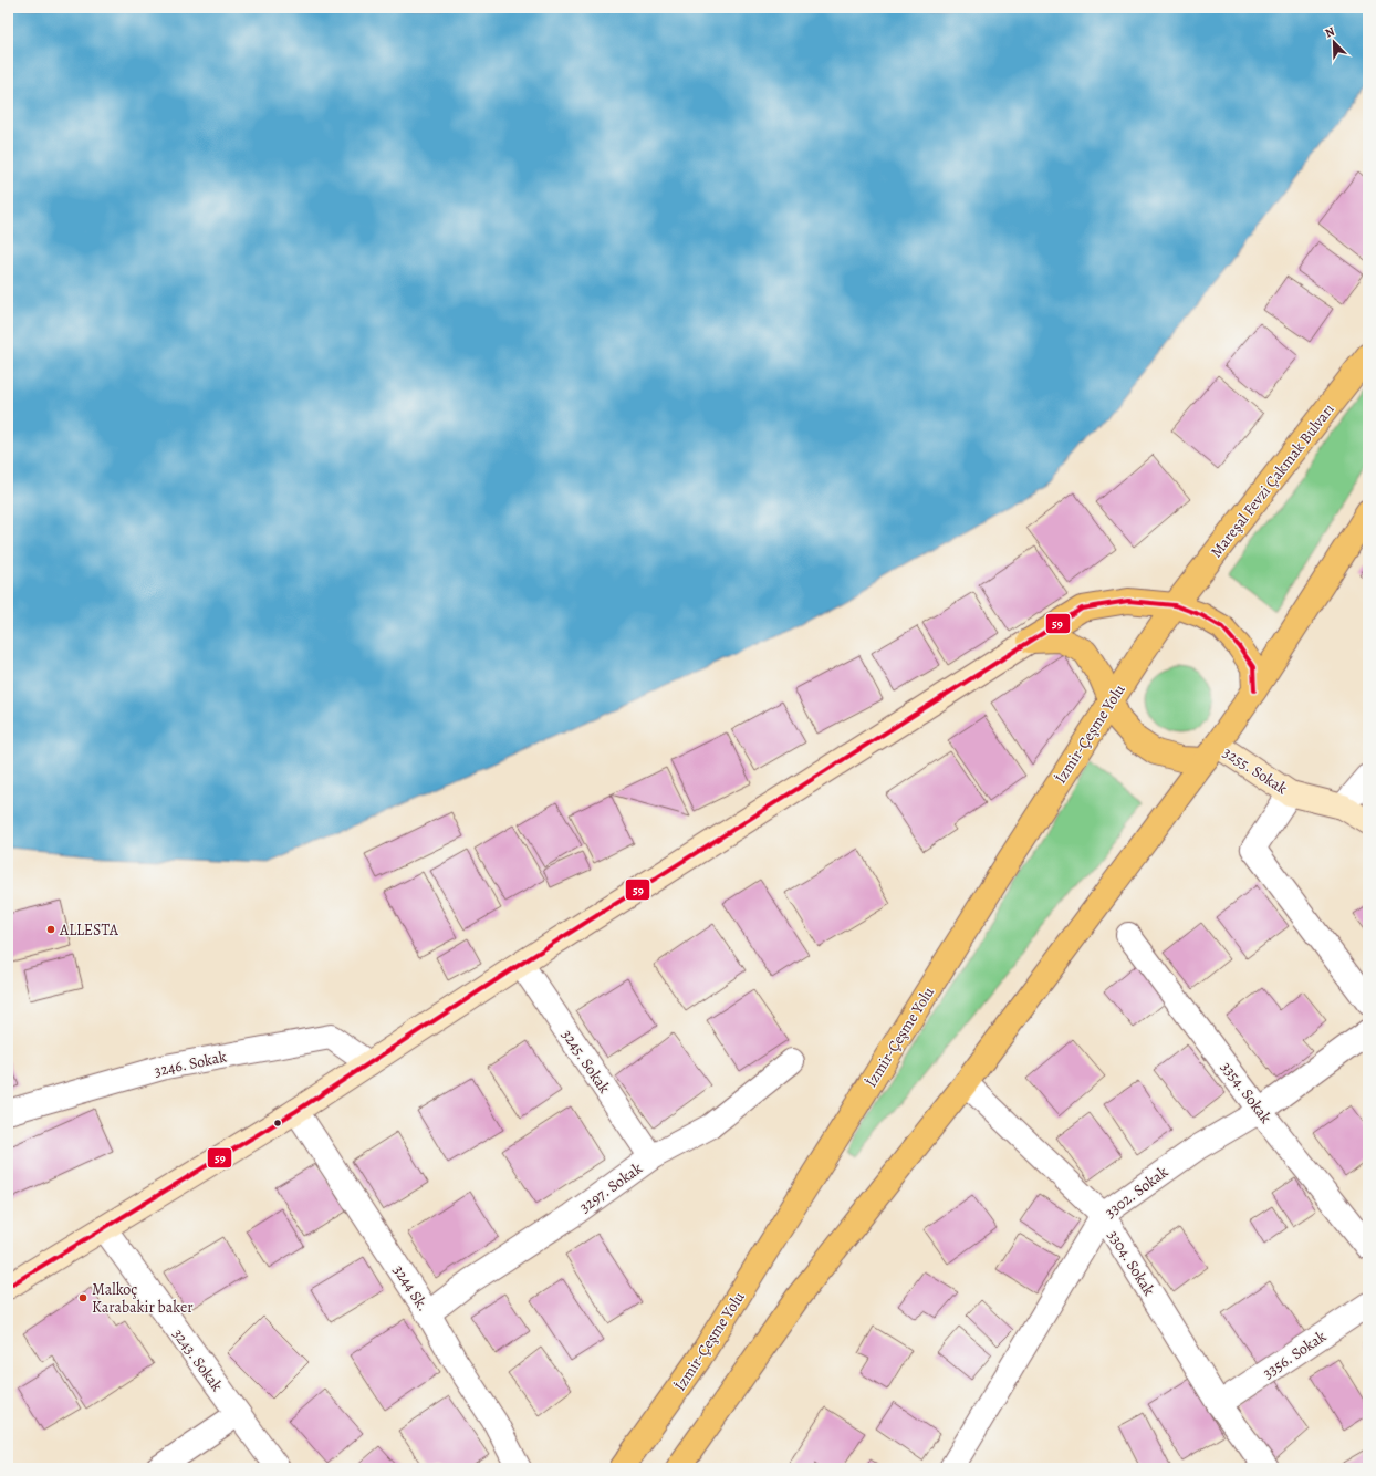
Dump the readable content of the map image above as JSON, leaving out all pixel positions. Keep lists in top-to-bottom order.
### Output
{
  "streets": {
    "highway": ["Mareşal Fevzi Çakmak Bulvarı", "İzmir-Çeşme Yolu"],
    "street": [
      "3255. Sokak",
      "3245. Sokak",
      "3246. Sokak",
      "3354. Sokak",
      "3297. Sokak",
      "3302. Sokak",
      "3304. Sokak",
      "3244 Sk.",
      "3356. Sokak",
      "3243. Sokak"
    ]
  },
  "crossings": [
    ["Mareşal Fevzi Çakmak Bulvarı", "İzmir-Çeşme Yolu"],
    ["Mareşal Fevzi Çakmak Bulvarı", "3255. Sokak"],
    ["İzmir-Çeşme Yolu", "3255. Sokak"],
    ["3245. Sokak", "3297. Sokak"],
    ["3354. Sokak", "3302. Sokak"],
    ["3297. Sokak", "3244 Sk."],
    ["3302. Sokak", "3304. Sokak"],
    ["3304. Sokak", "3356. Sokak"]
  ],
  "places": ["ALLESTA", "Malkoç Karabakir baker"],
  "lines": ["transit line 59"],
  "north": "top left"
}
